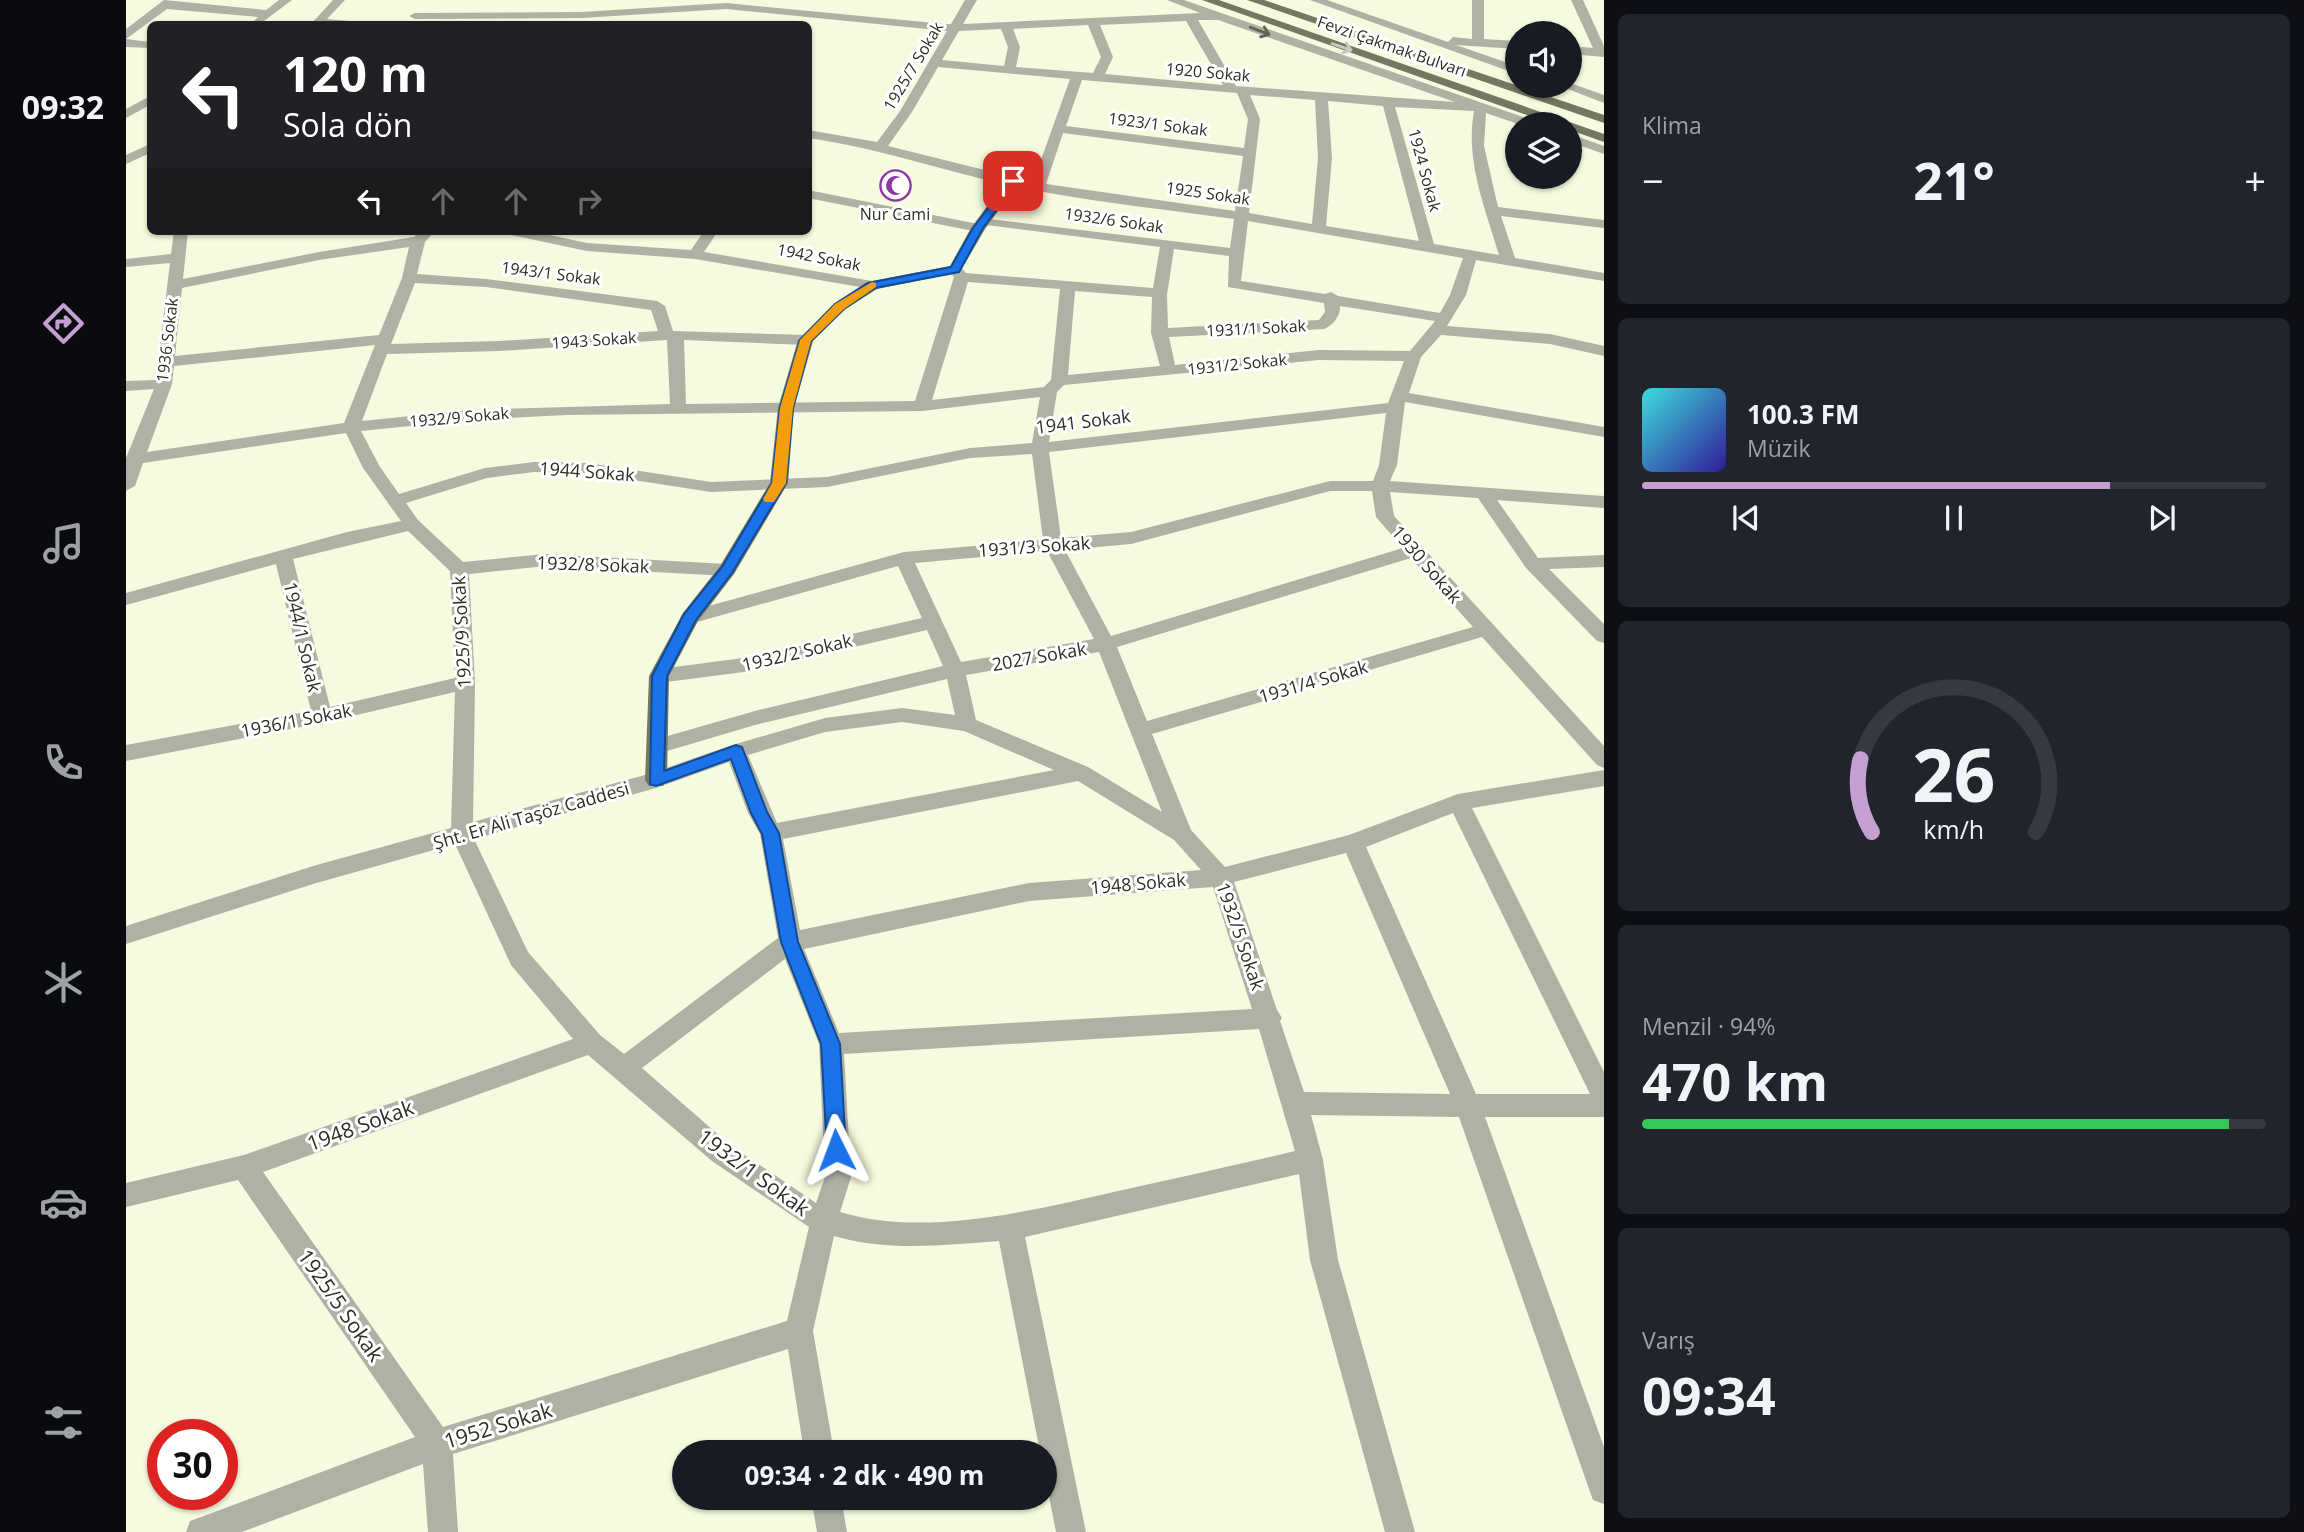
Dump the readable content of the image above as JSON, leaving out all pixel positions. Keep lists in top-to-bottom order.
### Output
{
  "streets": {
    "main road": ["Fevzi Çakmak Bulvarı"],
    "street": [
      "1925/7 Sokak",
      "1920 Sokak",
      "1923/1 Sokak",
      "1924 Sokak",
      "1925 Sokak",
      "1932/6 Sokak",
      "1942 Sokak",
      "1943/1 Sokak",
      "1931/1 Sokak",
      "1936 Sokak",
      "1943 Sokak",
      "1931/2 Sokak",
      "1932/9 Sokak",
      "1941 Sokak",
      "1944 Sokak",
      "1931/3 Sokak",
      "1932/8 Sokak",
      "1930 Sokak",
      "1925/9 Sokak",
      "1944/1 Sokak",
      "1932/2 Sokak",
      "2027 Sokak",
      "1931/4 Sokak",
      "1936/1 Sokak",
      "Şht. Er Ali Taşöz Caddesi",
      "1948 Sokak",
      "1932/5 Sokak",
      "1932/1 Sokak",
      "1925/5 Sokak",
      "1952 Sokak"
    ]
  },
  "crossings": [
    ["1925/7 Sokak", "1920 Sokak"],
    ["1925/7 Sokak", "1925 Sokak"],
    ["1920 Sokak", "1924 Sokak"],
    ["1924 Sokak", "1925 Sokak"],
    ["1925 Sokak", "1930 Sokak"],
    ["1943/1 Sokak", "1943 Sokak"],
    ["1936 Sokak", "1943 Sokak"],
    ["1936 Sokak", "1932/9 Sokak"],
    ["1931/2 Sokak", "1932/9 Sokak"],
    ["1931/2 Sokak", "1930 Sokak"],
    ["1931/2 Sokak", "1932/5 Sokak"],
    ["1932/9 Sokak", "1925/9 Sokak"],
    ["1941 Sokak", "1944 Sokak"],
    ["1941 Sokak", "1930 Sokak"],
    ["1941 Sokak", "1932/5 Sokak"],
    ["1944 Sokak", "1925/9 Sokak"],
    ["1931/3 Sokak", "1930 Sokak"],
    ["1931/3 Sokak", "1932/5 Sokak"],
    ["1932/8 Sokak", "1925/9 Sokak"],
    ["1930 Sokak", "2027 Sokak"],
    ["1930 Sokak", "1931/4 Sokak"],
    ["1925/9 Sokak", "1936/1 Sokak"],
    ["1925/9 Sokak", "Şht. Er Ali Taşöz Caddesi"],
    ["1925/9 Sokak", "1932/1 Sokak"],
    ["1944/1 Sokak", "1936/1 Sokak"],
    ["2027 Sokak", "1932/5 Sokak"],
    ["1931/4 Sokak", "1932/5 Sokak"],
    ["Şht. Er Ali Taşöz Caddesi", "1932/5 Sokak"],
    ["Şht. Er Ali Taşöz Caddesi", "1932/1 Sokak"],
    ["1948 Sokak", "1932/5 Sokak"],
    ["1948 Sokak", "1932/1 Sokak"],
    ["1948 Sokak", "1925/5 Sokak"],
    ["1932/5 Sokak", "1932/1 Sokak"],
    ["1925/5 Sokak", "1952 Sokak"]
  ],
  "places": {
    "mosque": ["Nur Cami"]
  },
  "page": {
    "tabs": "09:32",
    "tile": [
      "Klima",
      ["Menzil · 94%", "470 km"],
      ["Varış", "09:34"]
    ],
    "turn": ["120 m", "Sola dön"],
    "heat": ["−", "21°", "+"],
    "song": ["100.3 FM", "Müzik"],
    "limit": "30",
    "trip": "09:34 · 2 dk · 490 m",
    "gauge": ["26", "km/h"]
  }
}
